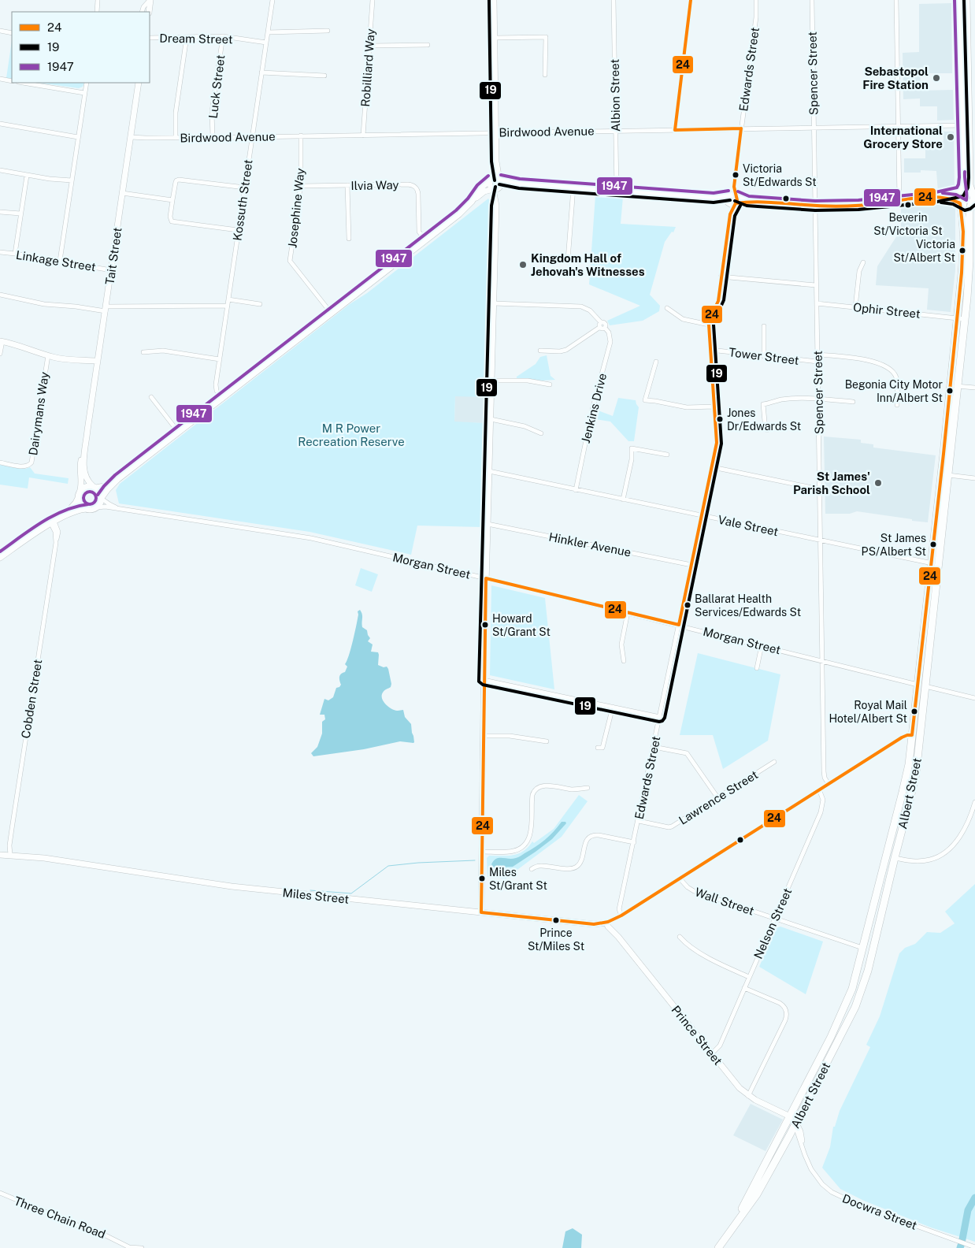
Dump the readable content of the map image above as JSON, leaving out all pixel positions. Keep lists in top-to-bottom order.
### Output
{
  "streets": {
    "highway": ["Albert Street"],
    "street": [
      "Dream Street",
      "Robilliard Way",
      "Edwards Street",
      "Spencer Street",
      "Luck Street",
      "Albion Street",
      "Birdwood Avenue",
      "Ilvia Way",
      "Kossuth Street",
      "Josephine Way",
      "Tait Street",
      "Linkage Street",
      "Ophir Street",
      "Tower Street",
      "Jenkins Drive",
      "Dairymans Way",
      "Vale Street",
      "Hinkler Avenue",
      "Morgan Street",
      "Cobden Street",
      "Lawrence Street",
      "Miles Street",
      "Wall Street",
      "Nelson Street",
      "Prince Street",
      "Docwra Street",
      "Three Chain Road"
    ]
  },
  "crossings": [
    ["Dream Street", "Luck Street"],
    ["Dream Street", "Kossuth Street"],
    ["Robilliard Way", "Birdwood Avenue"],
    ["Edwards Street", "Birdwood Avenue"],
    ["Edwards Street", "Tower Street"],
    ["Edwards Street", "Vale Street"],
    ["Edwards Street", "Hinkler Avenue"],
    ["Edwards Street", "Morgan Street"],
    ["Edwards Street", "Lawrence Street"],
    ["Edwards Street", "Miles Street"],
    ["Spencer Street", "Birdwood Avenue"],
    ["Spencer Street", "Ophir Street"],
    ["Spencer Street", "Tower Street"],
    ["Spencer Street", "Vale Street"],
    ["Spencer Street", "Morgan Street"],
    ["Spencer Street", "Miles Street"],
    ["Luck Street", "Birdwood Avenue"],
    ["Albion Street", "Birdwood Avenue"],
    ["Birdwood Avenue", "Kossuth Street"],
    ["Birdwood Avenue", "Josephine Way"],
    ["Birdwood Avenue", "Tait Street"],
    ["Ilvia Way", "Josephine Way"],
    ["Tait Street", "Linkage Street"],
    ["Tait Street", "Morgan Street"],
    ["Ophir Street", "Albert Street"],
    ["Jenkins Drive", "Vale Street"],
    ["Vale Street", "Albert Street"],
    ["Morgan Street", "Albert Street"],
    ["Cobden Street", "Miles Street"],
    ["Albert Street", "Miles Street"],
    ["Albert Street", "Wall Street"],
    ["Albert Street", "Prince Street"],
    ["Albert Street", "Docwra Street"],
    ["Miles Street", "Wall Street"],
    ["Miles Street", "Nelson Street"],
    ["Miles Street", "Prince Street"],
    ["Wall Street", "Nelson Street"],
    ["Nelson Street", "Prince Street"]
  ],
  "parks": ["M R Power Recreation Reserve"],
  "places": [
    "Sebastopol Fire Station",
    "International Grocery Store",
    "Victoria St/Edwards St",
    "Beverin St/Victoria St",
    "Victoria St/Albert St",
    "Kingdom Hall of Jehovah's Witnesses",
    "Begonia City Motor Inn/Albert St",
    "Jones Dr/Edwards St",
    "St James' Parish School",
    "St James PS/Albert St",
    "Ballarat Health Services/Edwards St",
    "Howard St/Grant St",
    "Royal Mail Hotel/Albert St",
    "Miles St/Grant St",
    "Prince St/Miles St"
  ],
  "lines": ["transit line 24", "transit line 19", "transit line 1947"],
  "legend": ["24", "19", "1947"]
}
